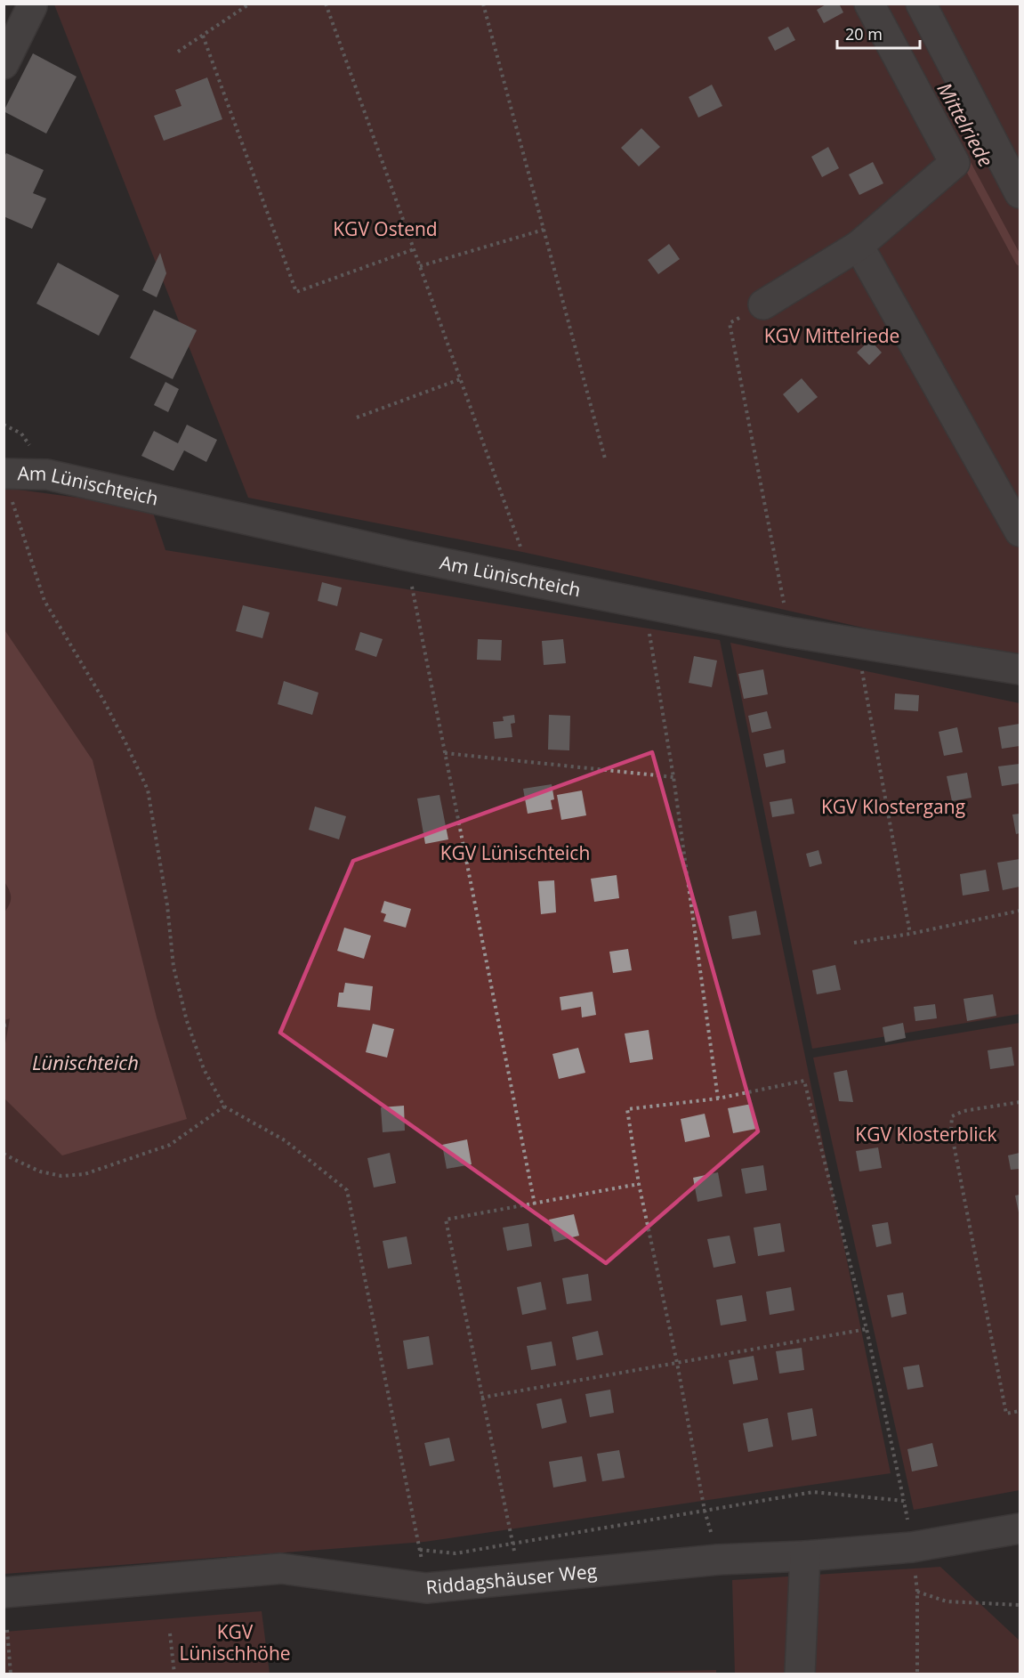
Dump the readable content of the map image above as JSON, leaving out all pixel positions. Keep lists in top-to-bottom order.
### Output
{
  "streets": {
    "street": ["Am Lünischteich", "Riddagshäuser Weg"]
  },
  "water": ["Mittelriede", "Lünischteich"],
  "parks": [
    "KGV Ostend",
    "KGV Mittelriede",
    "KGV Klostergang",
    "KGV Lünischteich",
    "KGV Klosterblick",
    "KGV Lünischhöhe"
  ],
  "scale_bar": "20 m"
}
